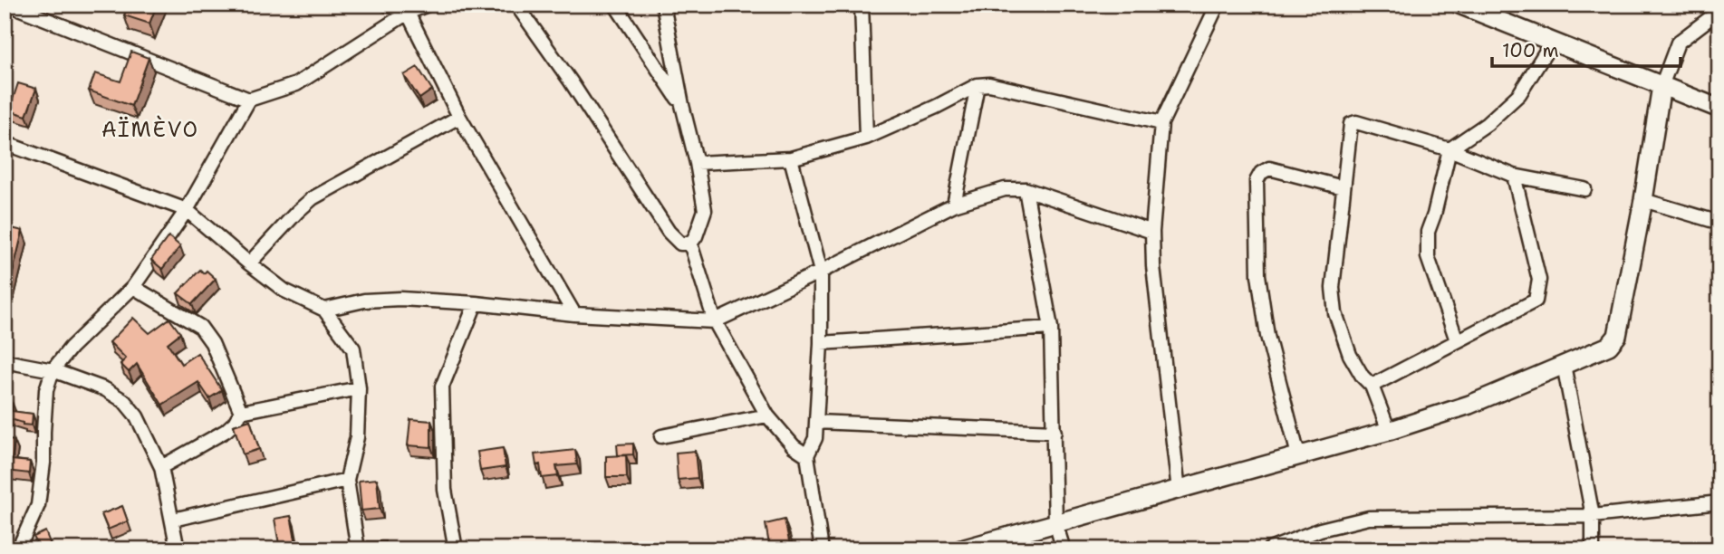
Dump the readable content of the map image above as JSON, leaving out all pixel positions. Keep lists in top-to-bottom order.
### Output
{
  "districts": ["AÏMÈVO"],
  "scale_bar": "100 m"
}
